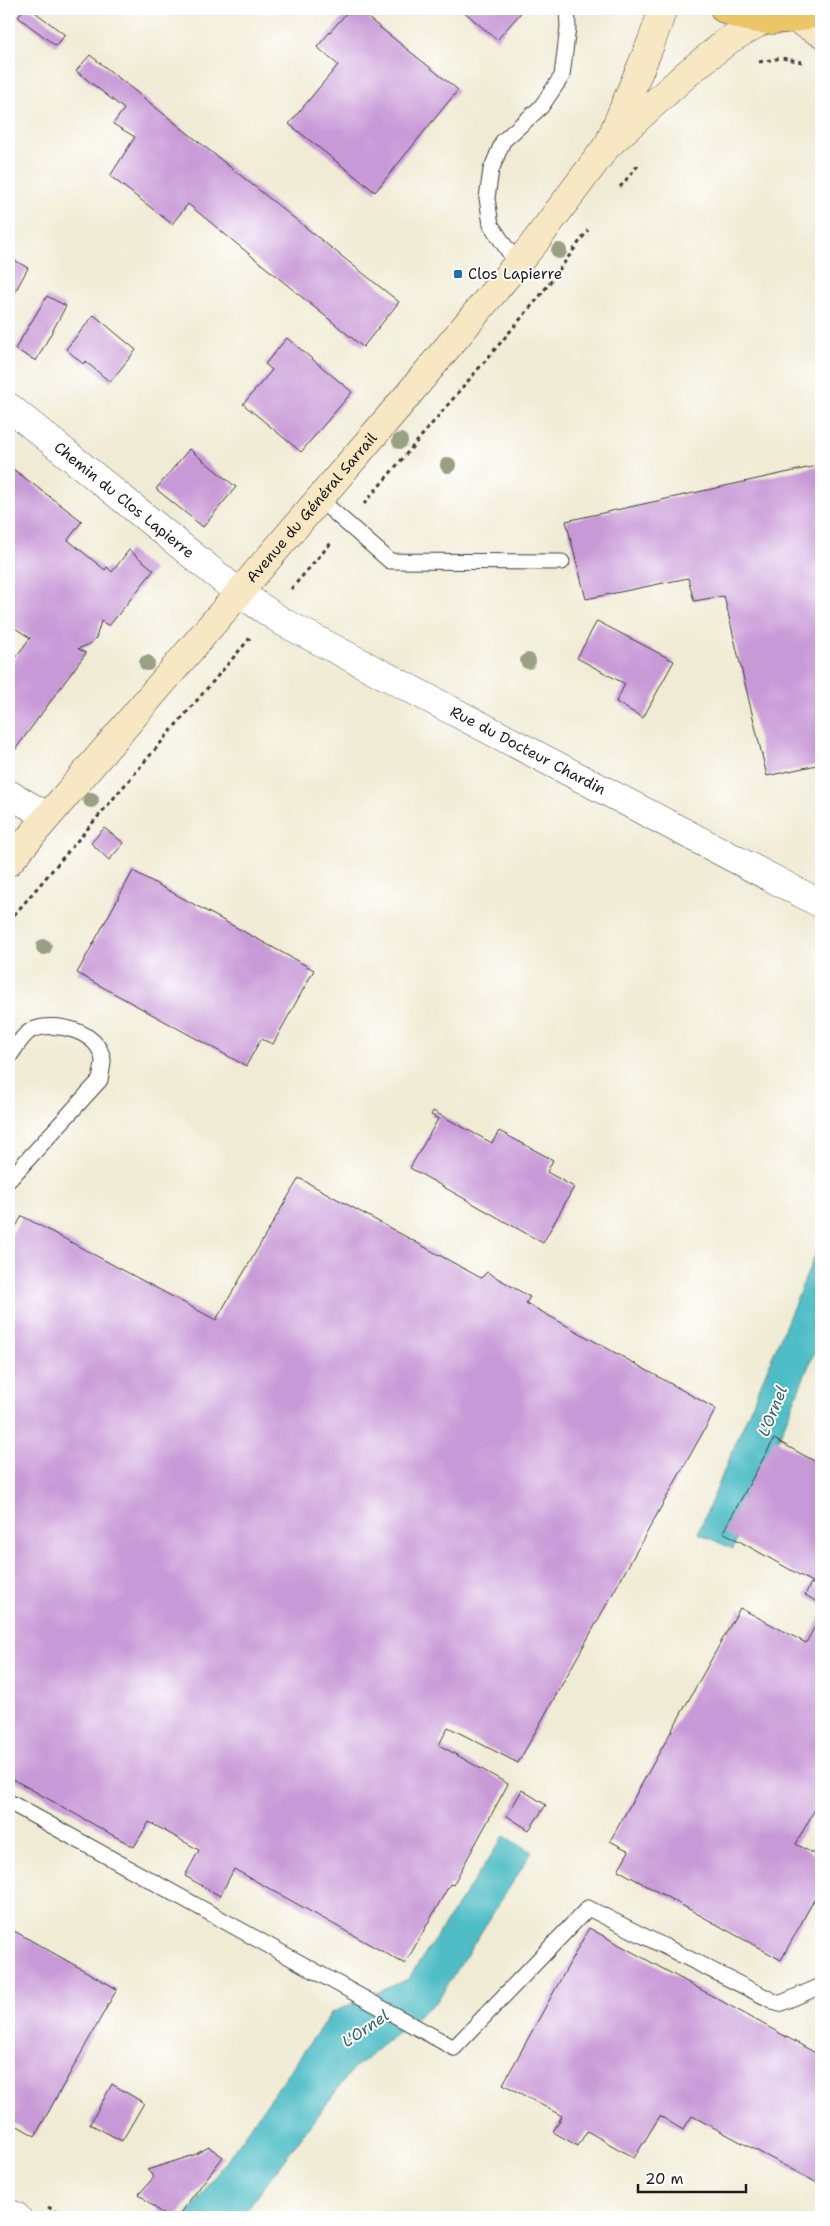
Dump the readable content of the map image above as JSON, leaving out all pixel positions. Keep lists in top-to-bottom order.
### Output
{
  "streets": {
    "main road": ["Avenue du Général Sarrail"],
    "street": ["Chemin du Clos Lapierre", "Rue du Docteur Chardin"]
  },
  "crossings": [
    ["Chemin du Clos Lapierre", "Avenue du Général Sarrail"],
    ["Chemin du Clos Lapierre", "Rue du Docteur Chardin"],
    ["Avenue du Général Sarrail", "Rue du Docteur Chardin"]
  ],
  "water": ["L'Ornel"],
  "places": {
    "transit": ["Clos Lapierre"]
  },
  "scale_bar": "20 m"
}
